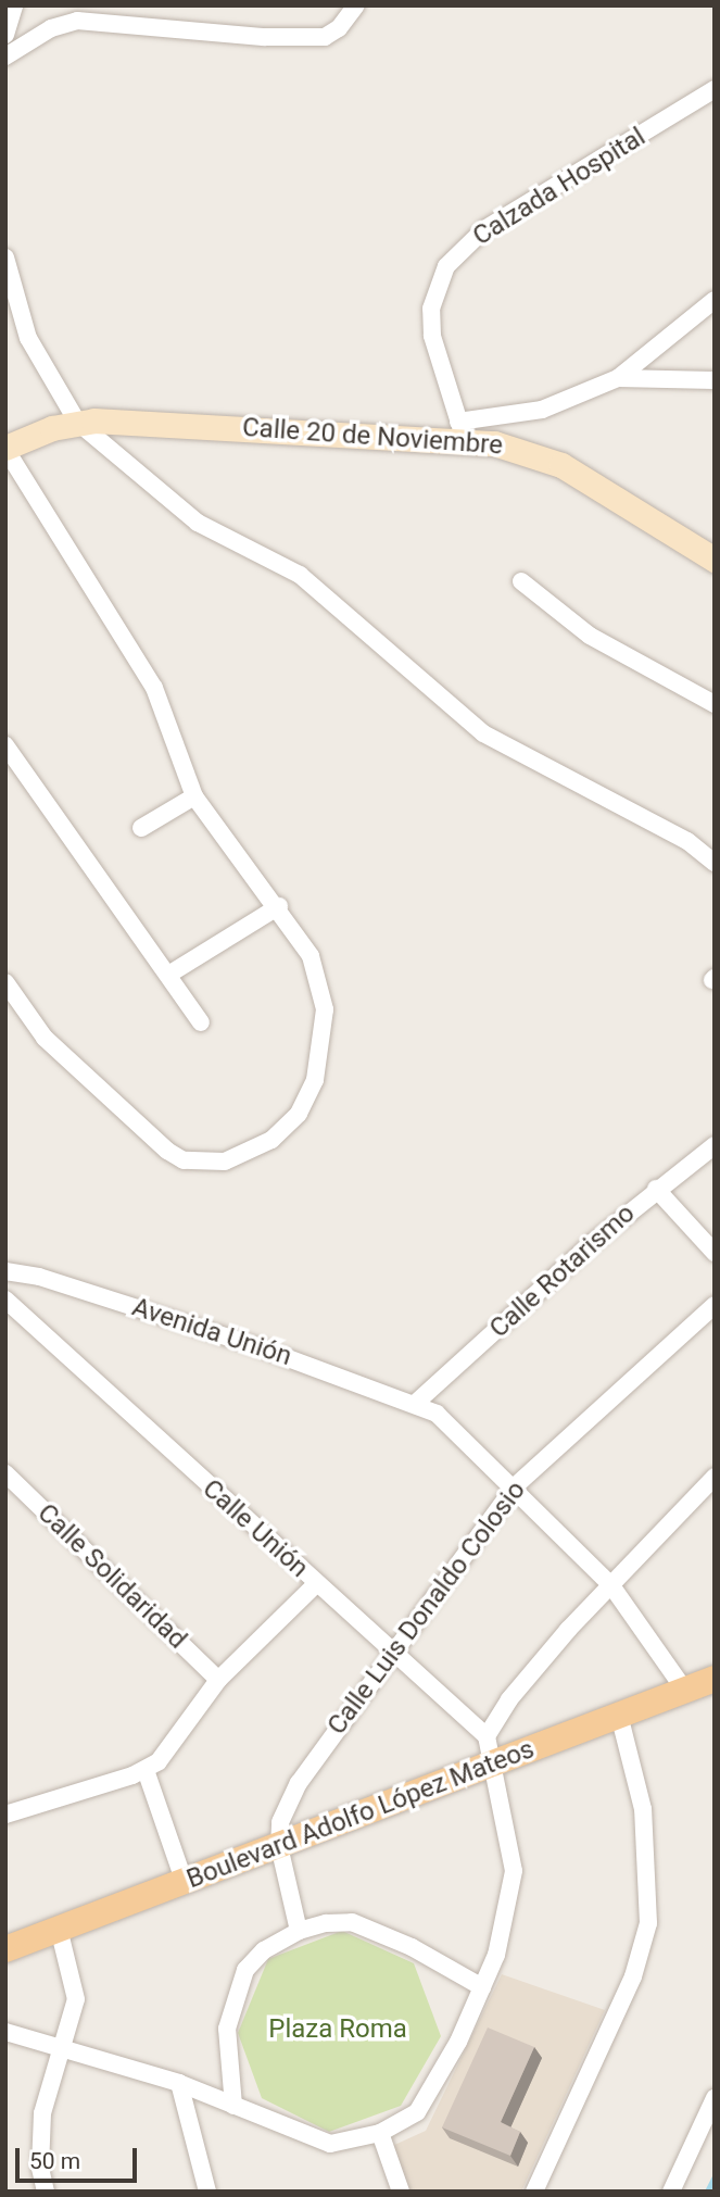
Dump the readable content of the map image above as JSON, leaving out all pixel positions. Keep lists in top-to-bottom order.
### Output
{
  "streets": {
    "main road": ["Boulevard Adolfo López Mateos"],
    "street": [
      "Calzada Hospital",
      "Calle 20 de Noviembre",
      "Calle Rotarismo",
      "Avenida Unión",
      "Calle Unión",
      "Calle Solidaridad",
      "Calle Luis Donaldo Colosio"
    ]
  },
  "crossings": [
    ["Calzada Hospital", "Calle 20 de Noviembre"],
    ["Calle Rotarismo", "Avenida Unión"],
    ["Avenida Unión", "Calle Luis Donaldo Colosio"],
    ["Avenida Unión", "Boulevard Adolfo López Mateos"],
    ["Calle Unión", "Calle Luis Donaldo Colosio"],
    ["Calle Luis Donaldo Colosio", "Boulevard Adolfo López Mateos"]
  ],
  "parks": ["Plaza Roma"],
  "scale_bar": "50 m"
}
